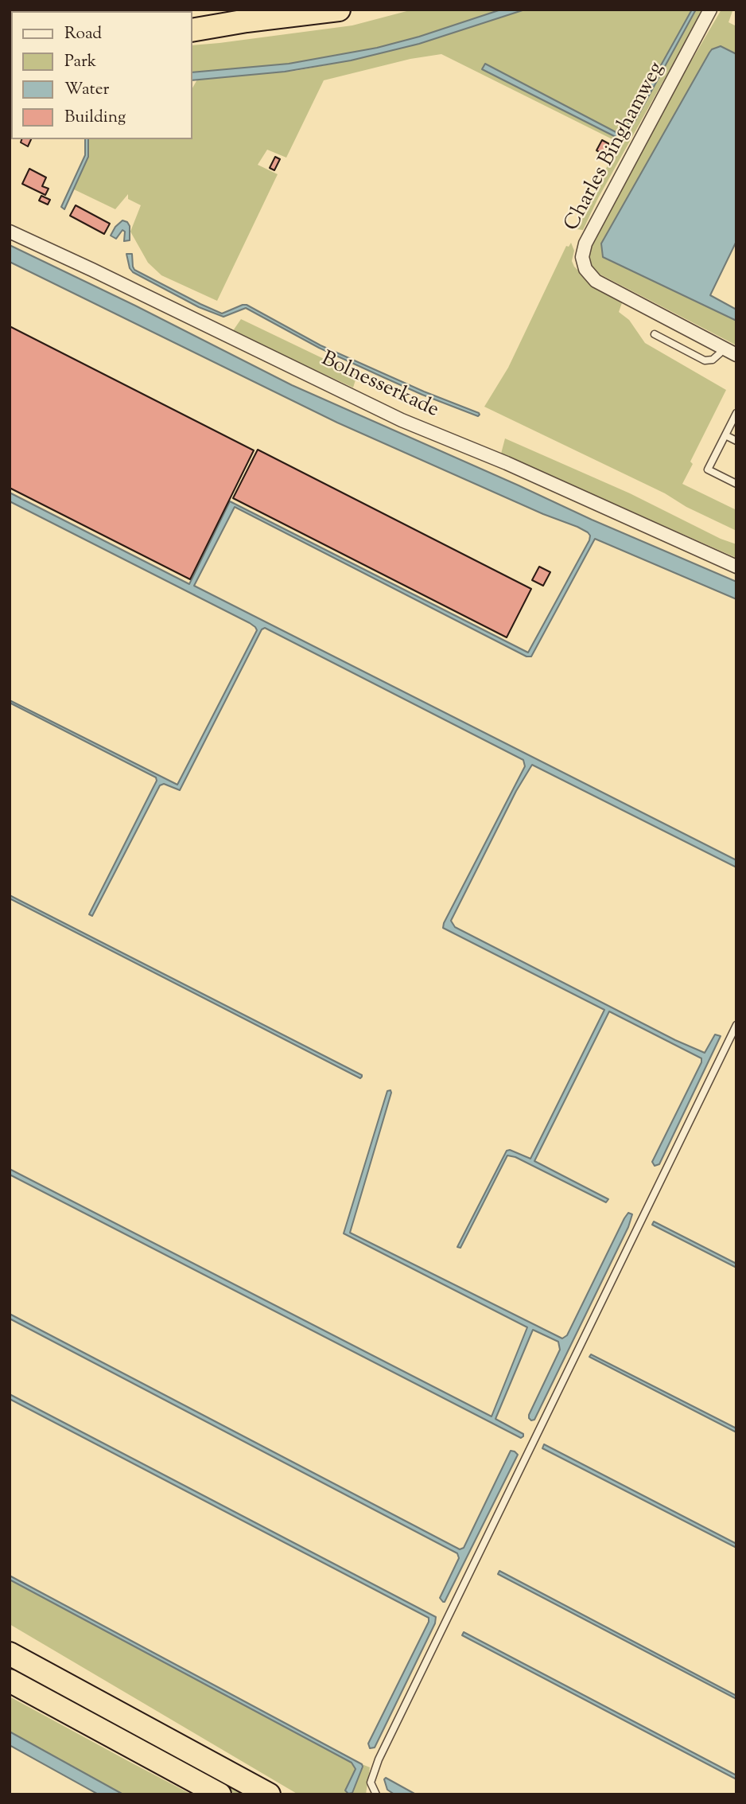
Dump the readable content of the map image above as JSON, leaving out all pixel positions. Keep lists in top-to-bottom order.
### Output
{
  "streets": {
    "street": ["Charles Binghamweg", "Bolnesserkade"]
  },
  "legend": [
    "Road",
    "Park",
    "Water",
    "Building"
  ]
}
